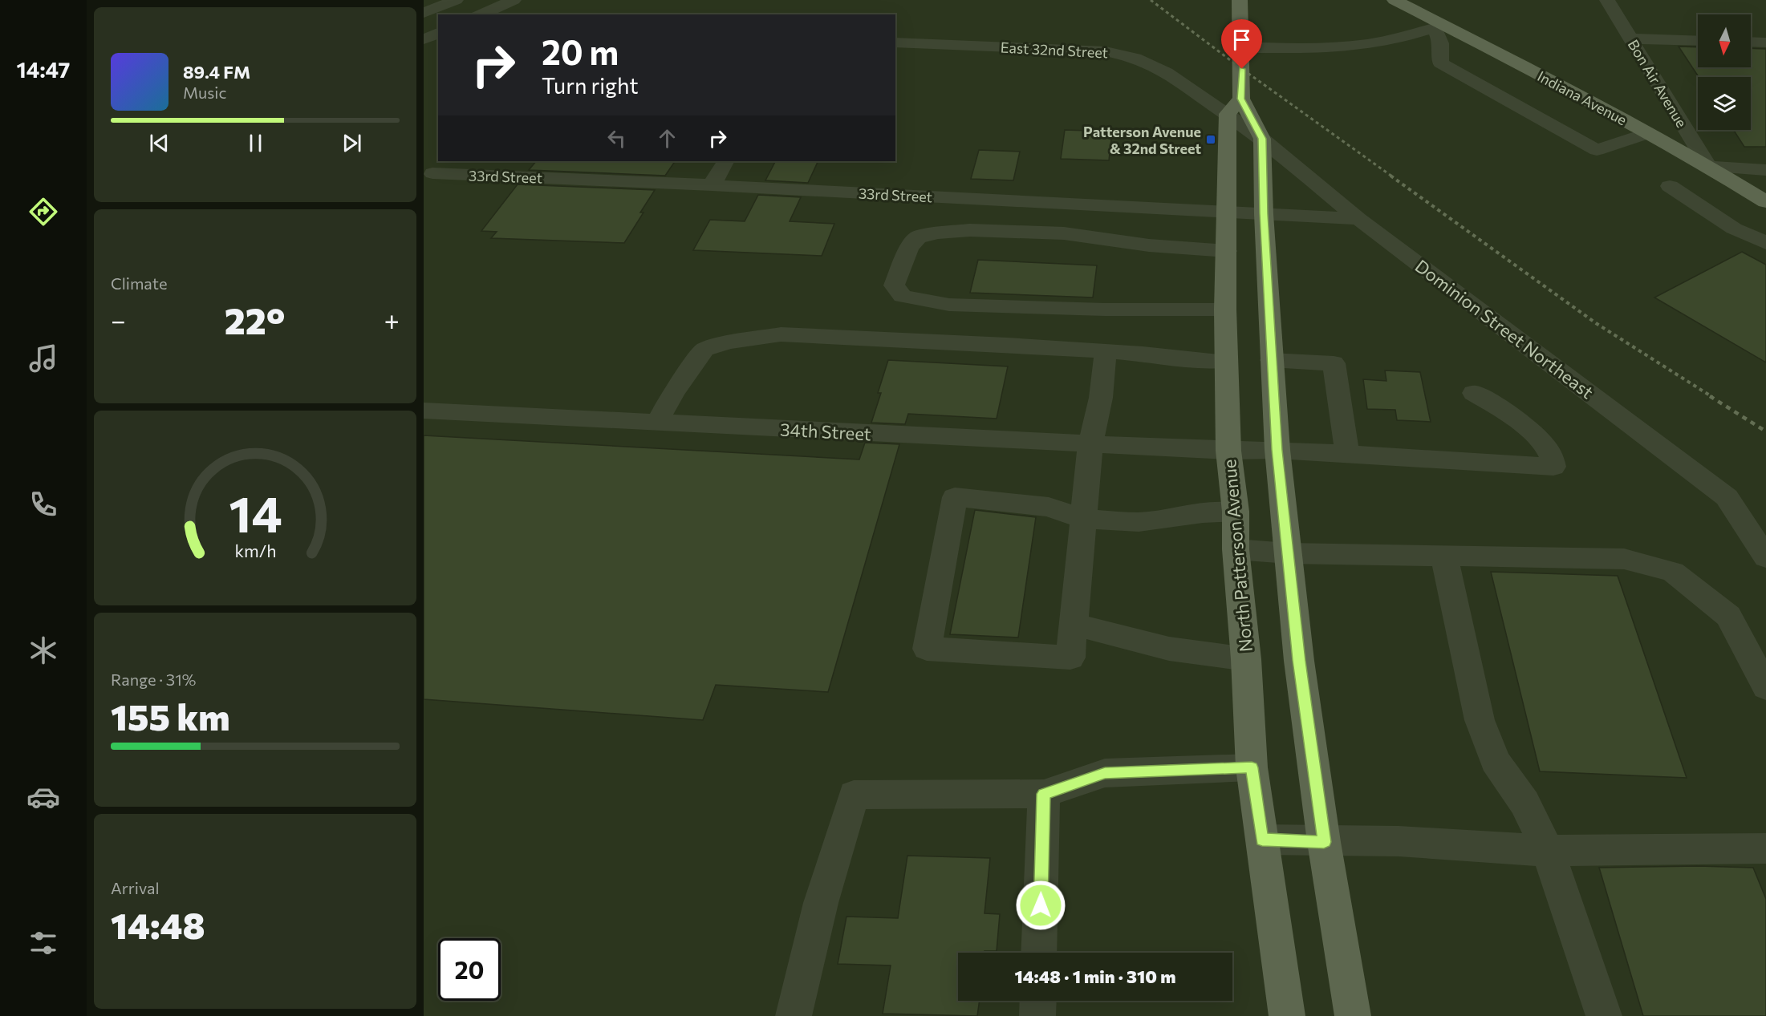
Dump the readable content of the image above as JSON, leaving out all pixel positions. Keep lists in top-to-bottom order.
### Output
{
  "streets": {
    "main road": ["Indiana Avenue", "North Patterson Avenue"],
    "street": [
      "East 32nd Street",
      "Bon Air Avenue",
      "33rd Street",
      "Dominion Street Northeast",
      "34th Street"
    ]
  },
  "crossings": [
    ["East 32nd Street", "North Patterson Avenue"],
    ["Bon Air Avenue", "Indiana Avenue"],
    ["33rd Street", "Dominion Street Northeast"],
    ["33rd Street", "North Patterson Avenue"],
    ["Dominion Street Northeast", "North Patterson Avenue"],
    ["34th Street", "North Patterson Avenue"]
  ],
  "places": {
    "transit": ["Patterson Avenue & 32nd Street"]
  },
  "north": "bottom",
  "page": {
    "tabs": "14:47",
    "turn": ["20 m", "Turn right"],
    "song": ["89.4 FM", "Music"],
    "tile": [
      "Climate",
      ["Range · 31%", "155 km"],
      ["Arrival", "14:48"]
    ],
    "heat": ["−", "22°", "+"],
    "limit": "20",
    "trip": "14:48 · 1 min · 310 m",
    "gauge": ["14", "km/h"]
  }
}
